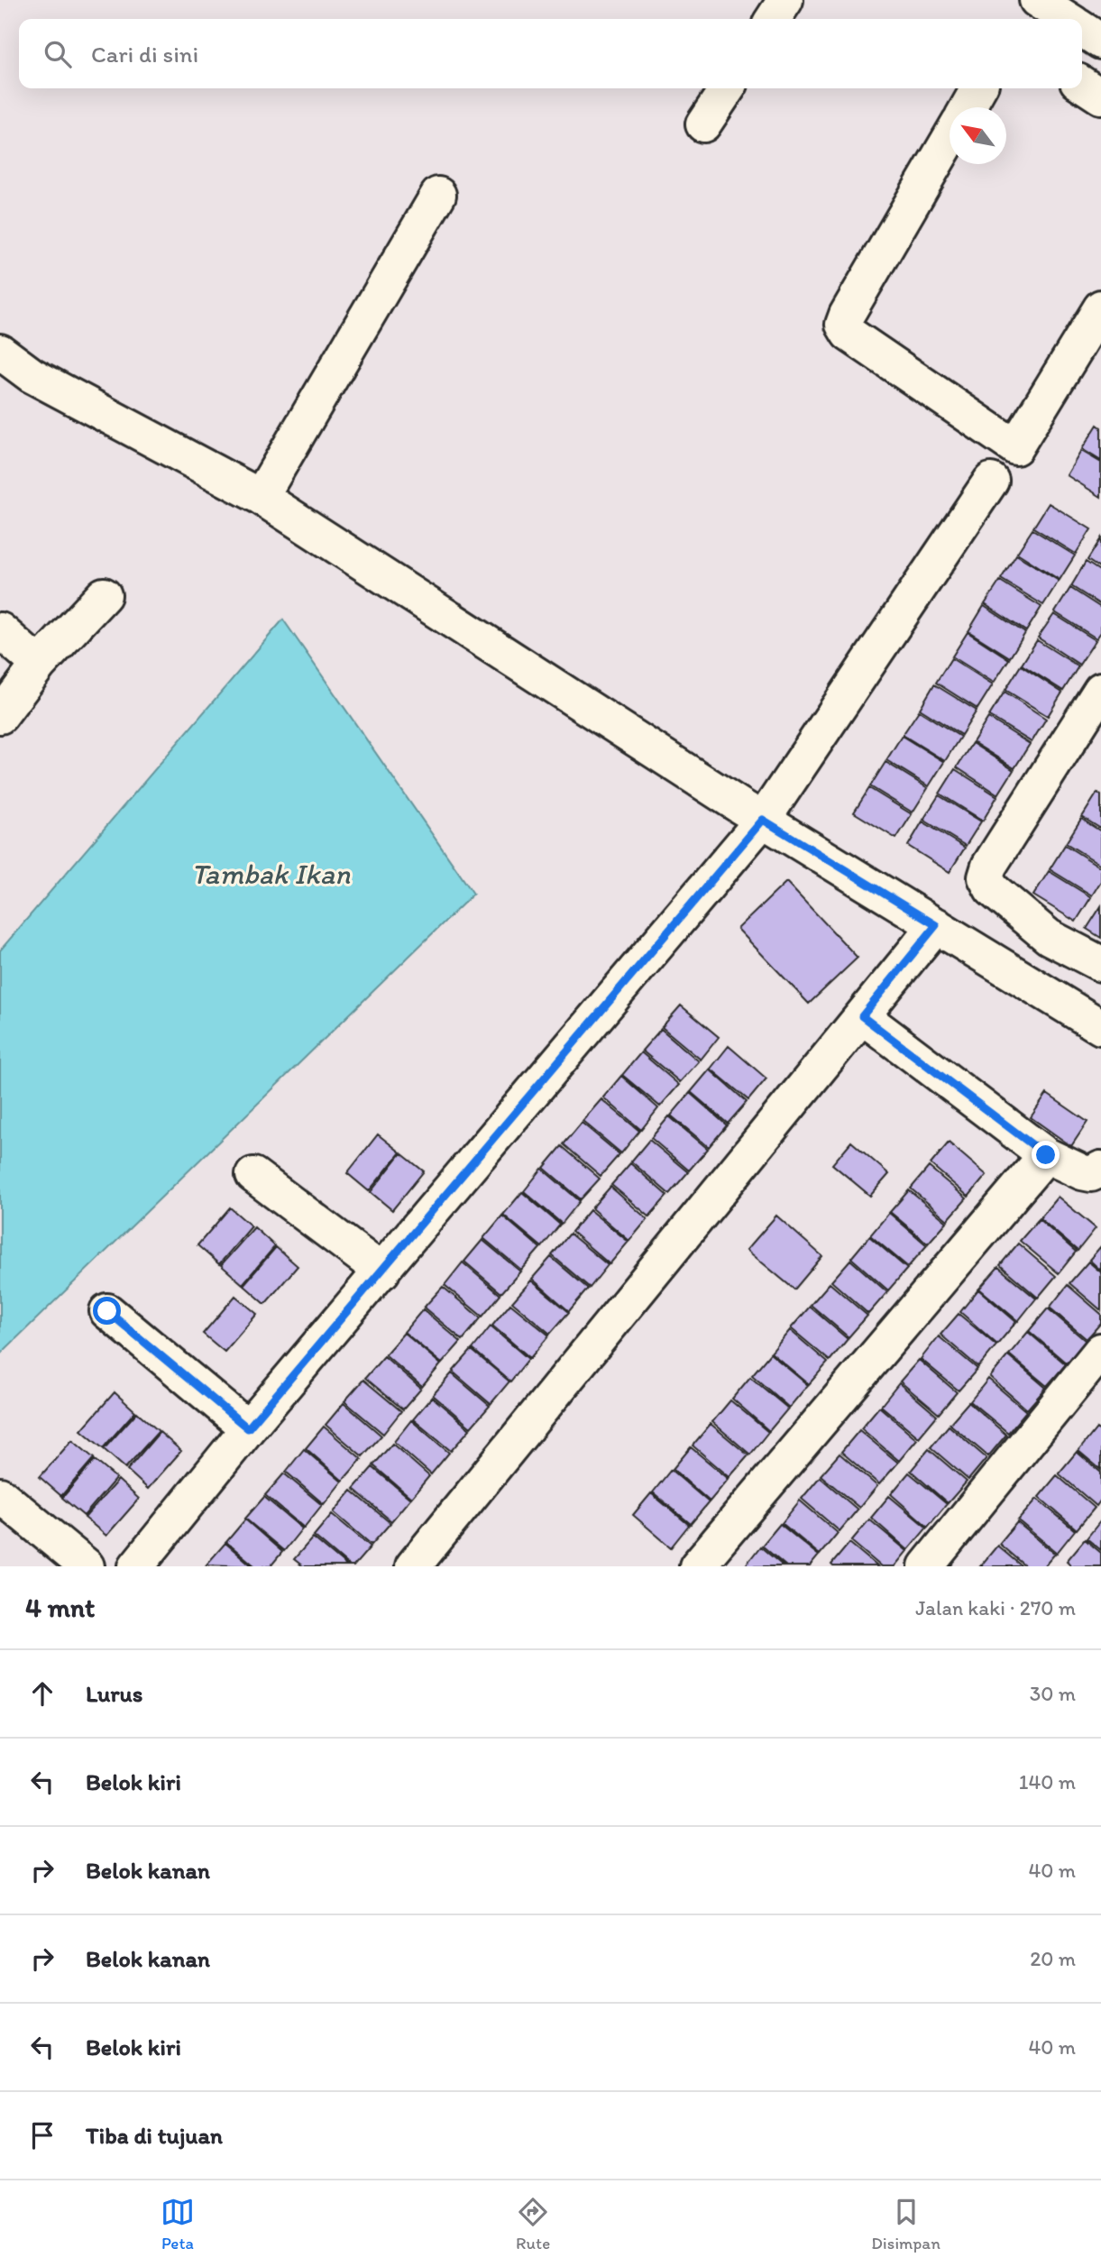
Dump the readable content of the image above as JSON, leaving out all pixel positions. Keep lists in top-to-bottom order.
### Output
{
  "water": ["Tambak Ikan"],
  "north": "top left",
  "page": {
    "search": "Cari di sini",
    "heading": ["4 mnt", "Jalan kaki · 270 m"],
    "list": [
      ["Lurus", "30 m"],
      ["Belok kiri", "140 m"],
      ["Belok kanan", "40 m"],
      ["Belok kanan", "20 m"],
      ["Belok kiri", "40 m"],
      "Tiba di tujuan"
    ],
    "nav": ["Peta", "Rute", "Disimpan"]
  }
}
